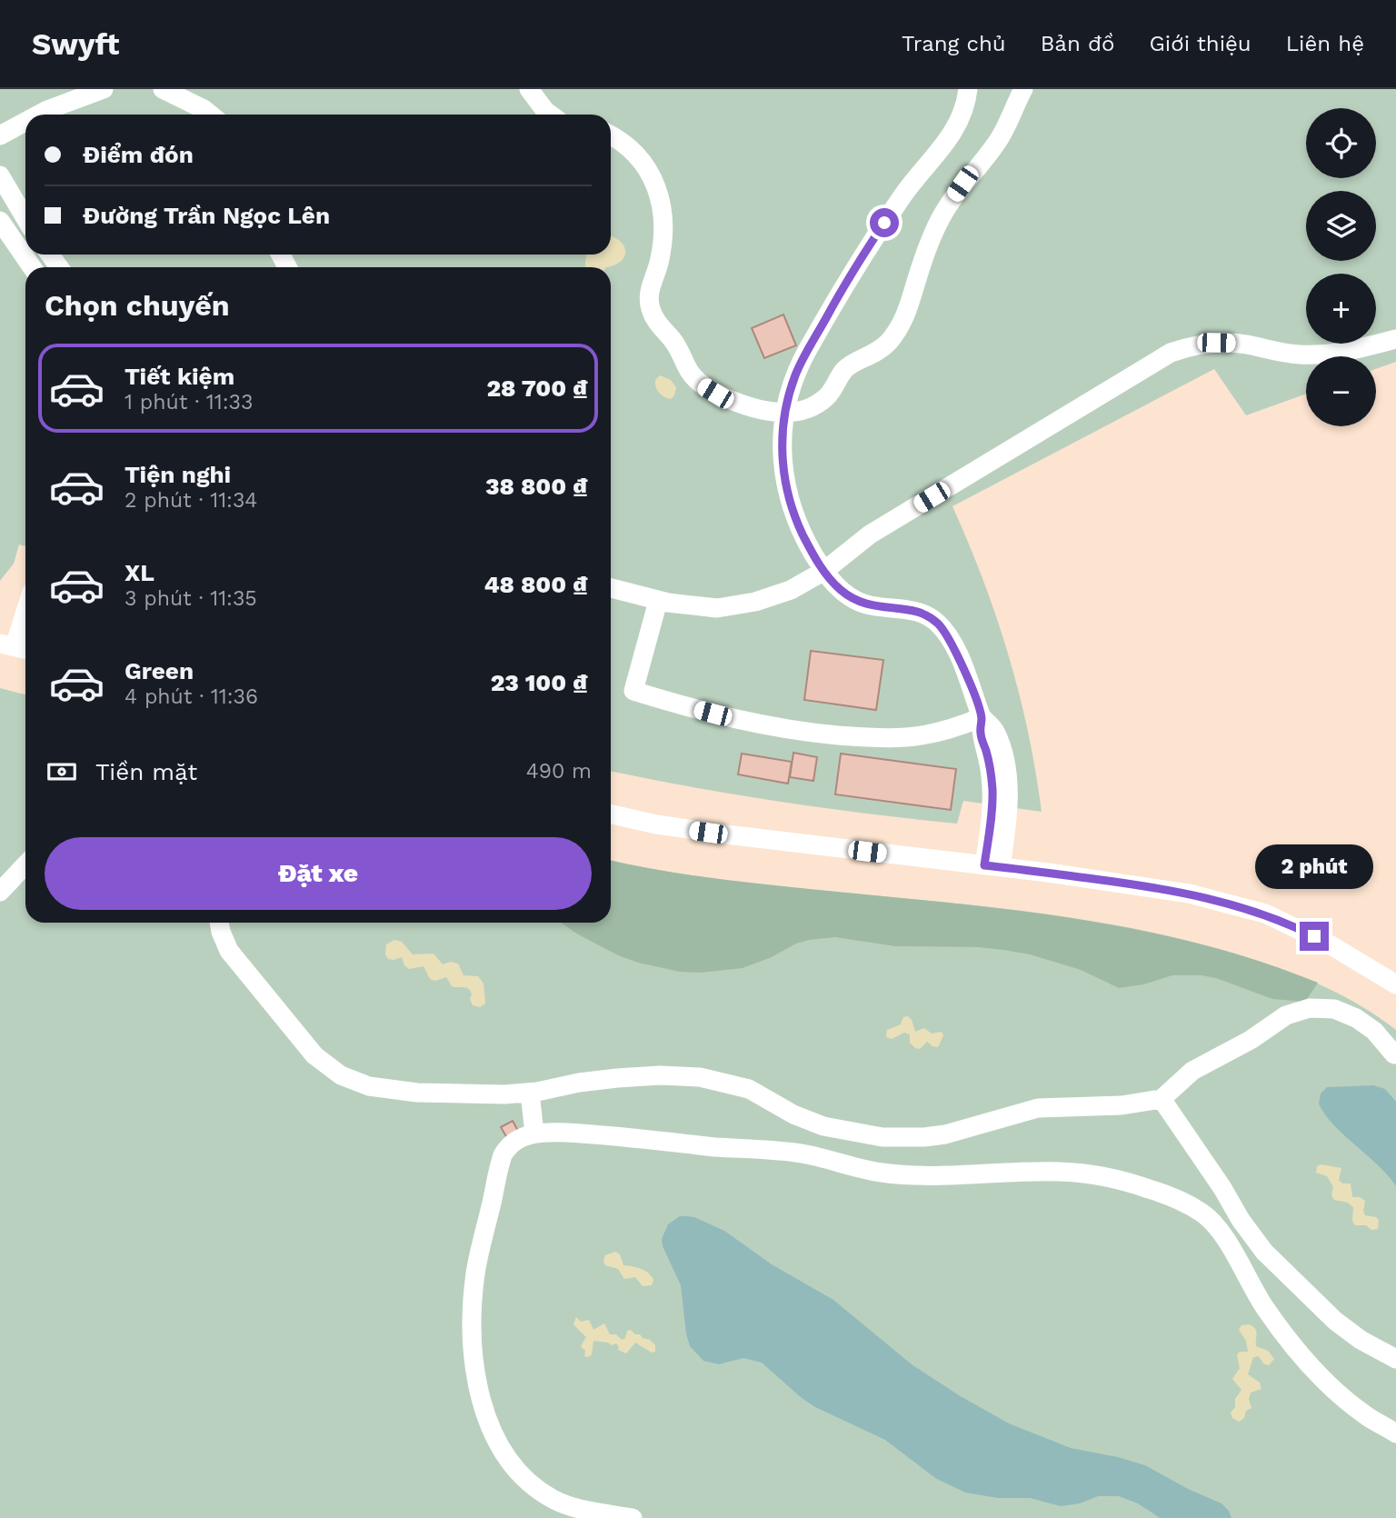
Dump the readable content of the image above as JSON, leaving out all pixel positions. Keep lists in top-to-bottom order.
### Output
{
  "page": {
    "header": "Swyft",
    "nav": [
      "Trang chủ",
      "Bản đồ",
      "Giới thiệu",
      "Liên hệ"
    ],
    "map_buttons": ["+", "−"],
    "banner": ["Điểm đón", "Đường Trần Ngọc Lên"],
    "heading": "Chọn chuyến",
    "list": [
      {
        "name": "Tiết kiệm",
        "note": "1 phút · 11:33",
        "value": "28 700 ₫"
      },
      {
        "name": "Tiện nghi",
        "note": "2 phút · 11:34",
        "value": "38 800 ₫"
      },
      {
        "name": "XL",
        "note": "3 phút · 11:35",
        "value": "48 800 ₫"
      },
      {
        "name": "Green",
        "note": "4 phút · 11:36",
        "value": "23 100 ₫"
      }
    ],
    "pay": ["Tiền mặt", "490 m"],
    "buttons": "Đặt xe",
    "bubble": "2 phút"
  }
}
